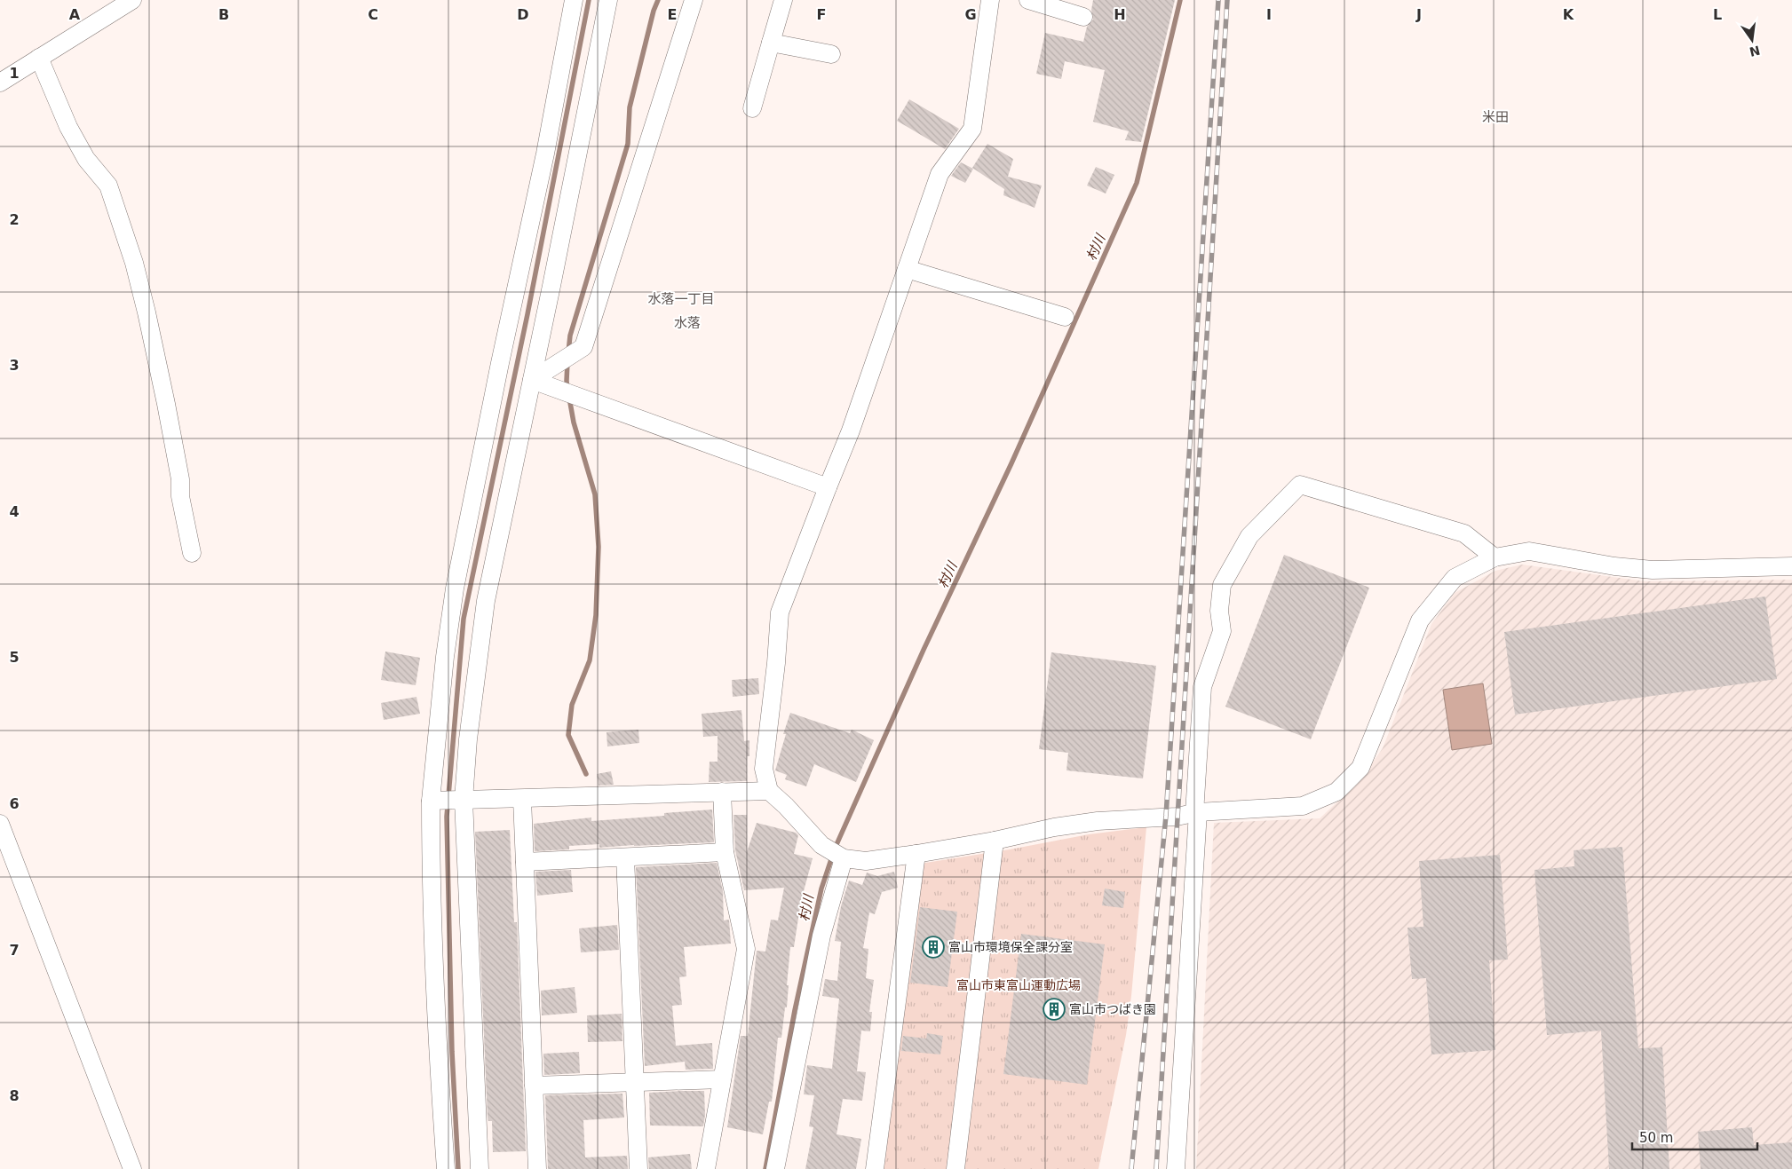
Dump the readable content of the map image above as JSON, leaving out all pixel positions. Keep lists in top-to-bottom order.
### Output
{
  "districts": ["米田", "水落一丁目", "水落"],
  "water": ["村川"],
  "parks": ["富山市東富山運動広場"],
  "places": {
    "building": ["富山市環境保全課分室", "富山市つばき園"]
  },
  "scale_bar": "50 m",
  "north": "bottom",
  "grid": {
    "columns": [
      "A",
      "B",
      "C",
      "D",
      "E",
      "F",
      "G",
      "H",
      "I",
      "J",
      "K",
      "L"
    ],
    "rows": [
      "1",
      "2",
      "3",
      "4",
      "5",
      "6",
      "7",
      "8"
    ]
  }
}
